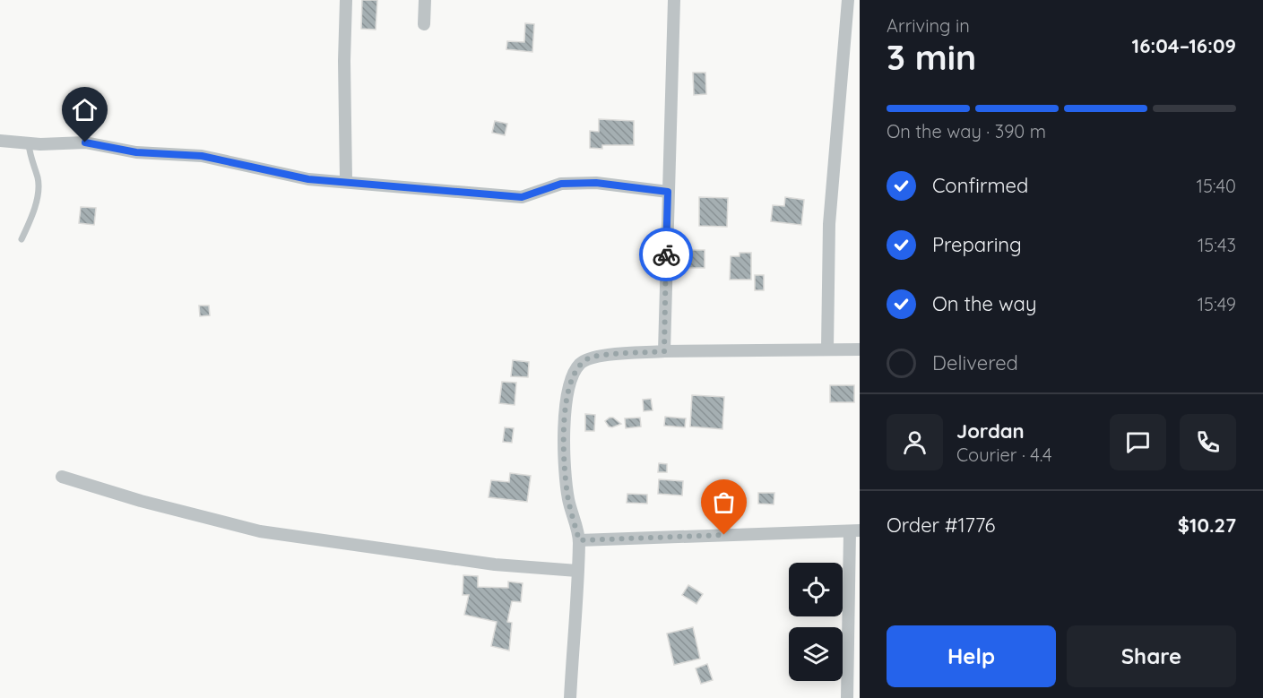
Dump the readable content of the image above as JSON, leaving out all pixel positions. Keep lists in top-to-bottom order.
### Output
{
  "page": {
    "heading": ["3 min", "Arriving in", "16:04–16:09"],
    "panel": [
      "Jordan",
      "Courier · 4.4",
      "Order #1776",
      "$10.27"
    ],
    "bar": "On the way · 390 m",
    "list": [
      ["Confirmed", "15:40"],
      ["Preparing", "15:43"],
      ["On the way", "15:49"],
      "Delivered"
    ],
    "buttons": ["Help", "Share"]
  }
}
